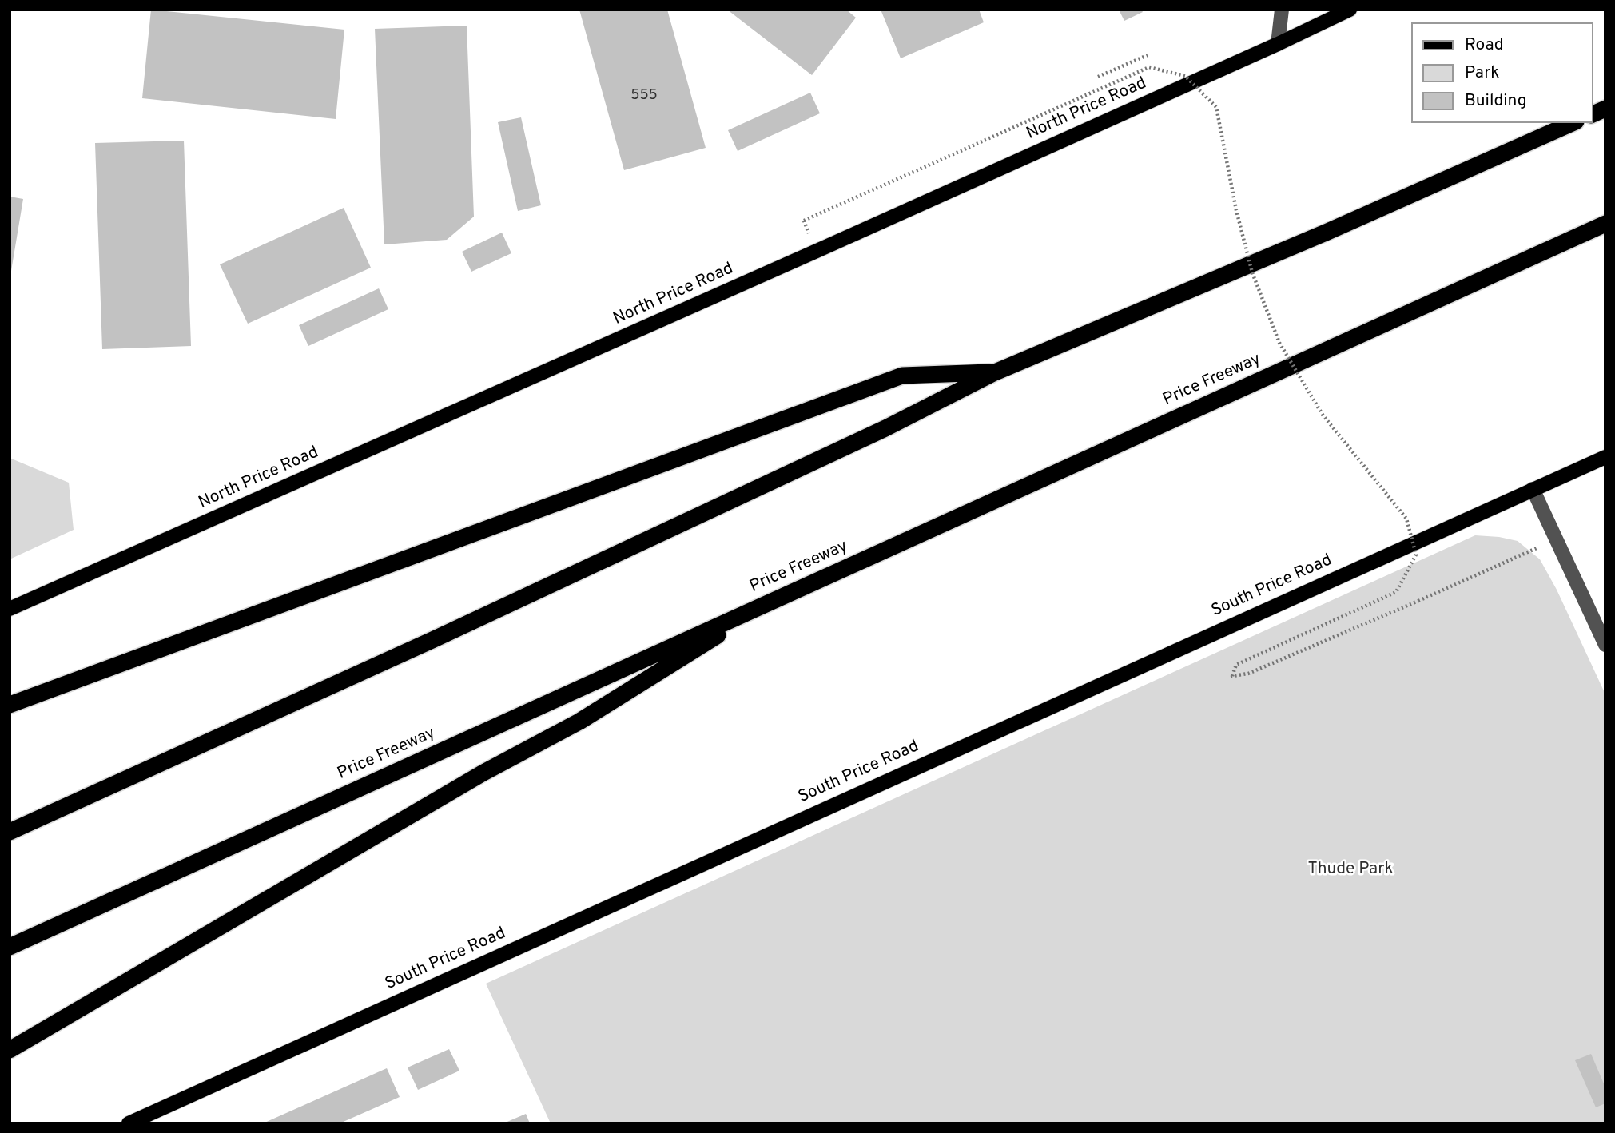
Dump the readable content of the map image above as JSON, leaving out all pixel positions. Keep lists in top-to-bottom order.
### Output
{
  "streets": {
    "highway": ["Price Freeway"],
    "main road": ["North Price Road", "South Price Road"]
  },
  "parks": ["Thude Park"],
  "house_numbers": ["555"],
  "legend": ["Road", "Park", "Building"]
}
